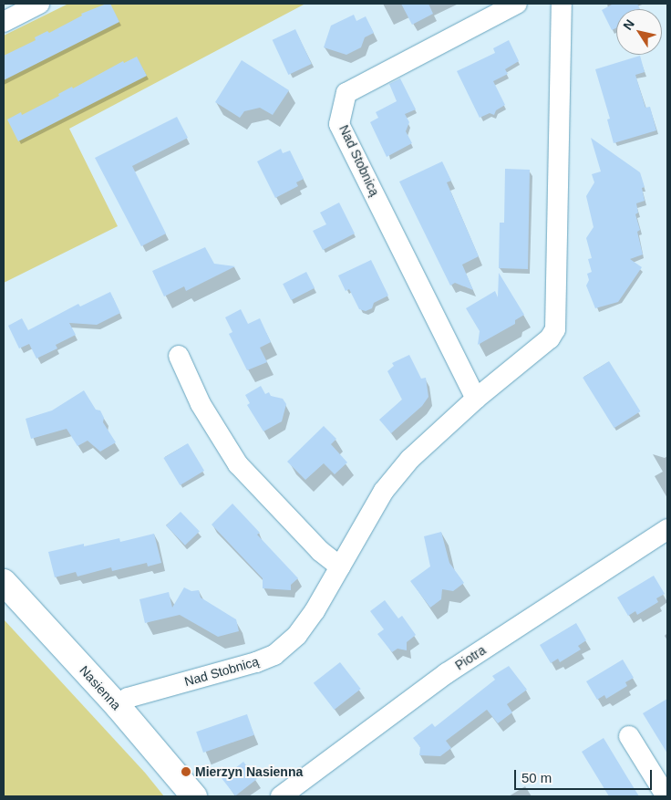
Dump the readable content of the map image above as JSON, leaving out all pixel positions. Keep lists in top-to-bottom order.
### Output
{
  "streets": {
    "street": ["Nad Stobnicą", "Piotra", "Nasienna"]
  },
  "crossings": [
    ["Nad Stobnicą", "Nasienna"]
  ],
  "places": ["Mierzyn Nasienna"],
  "scale_bar": "50 m",
  "north": "top left"
}
